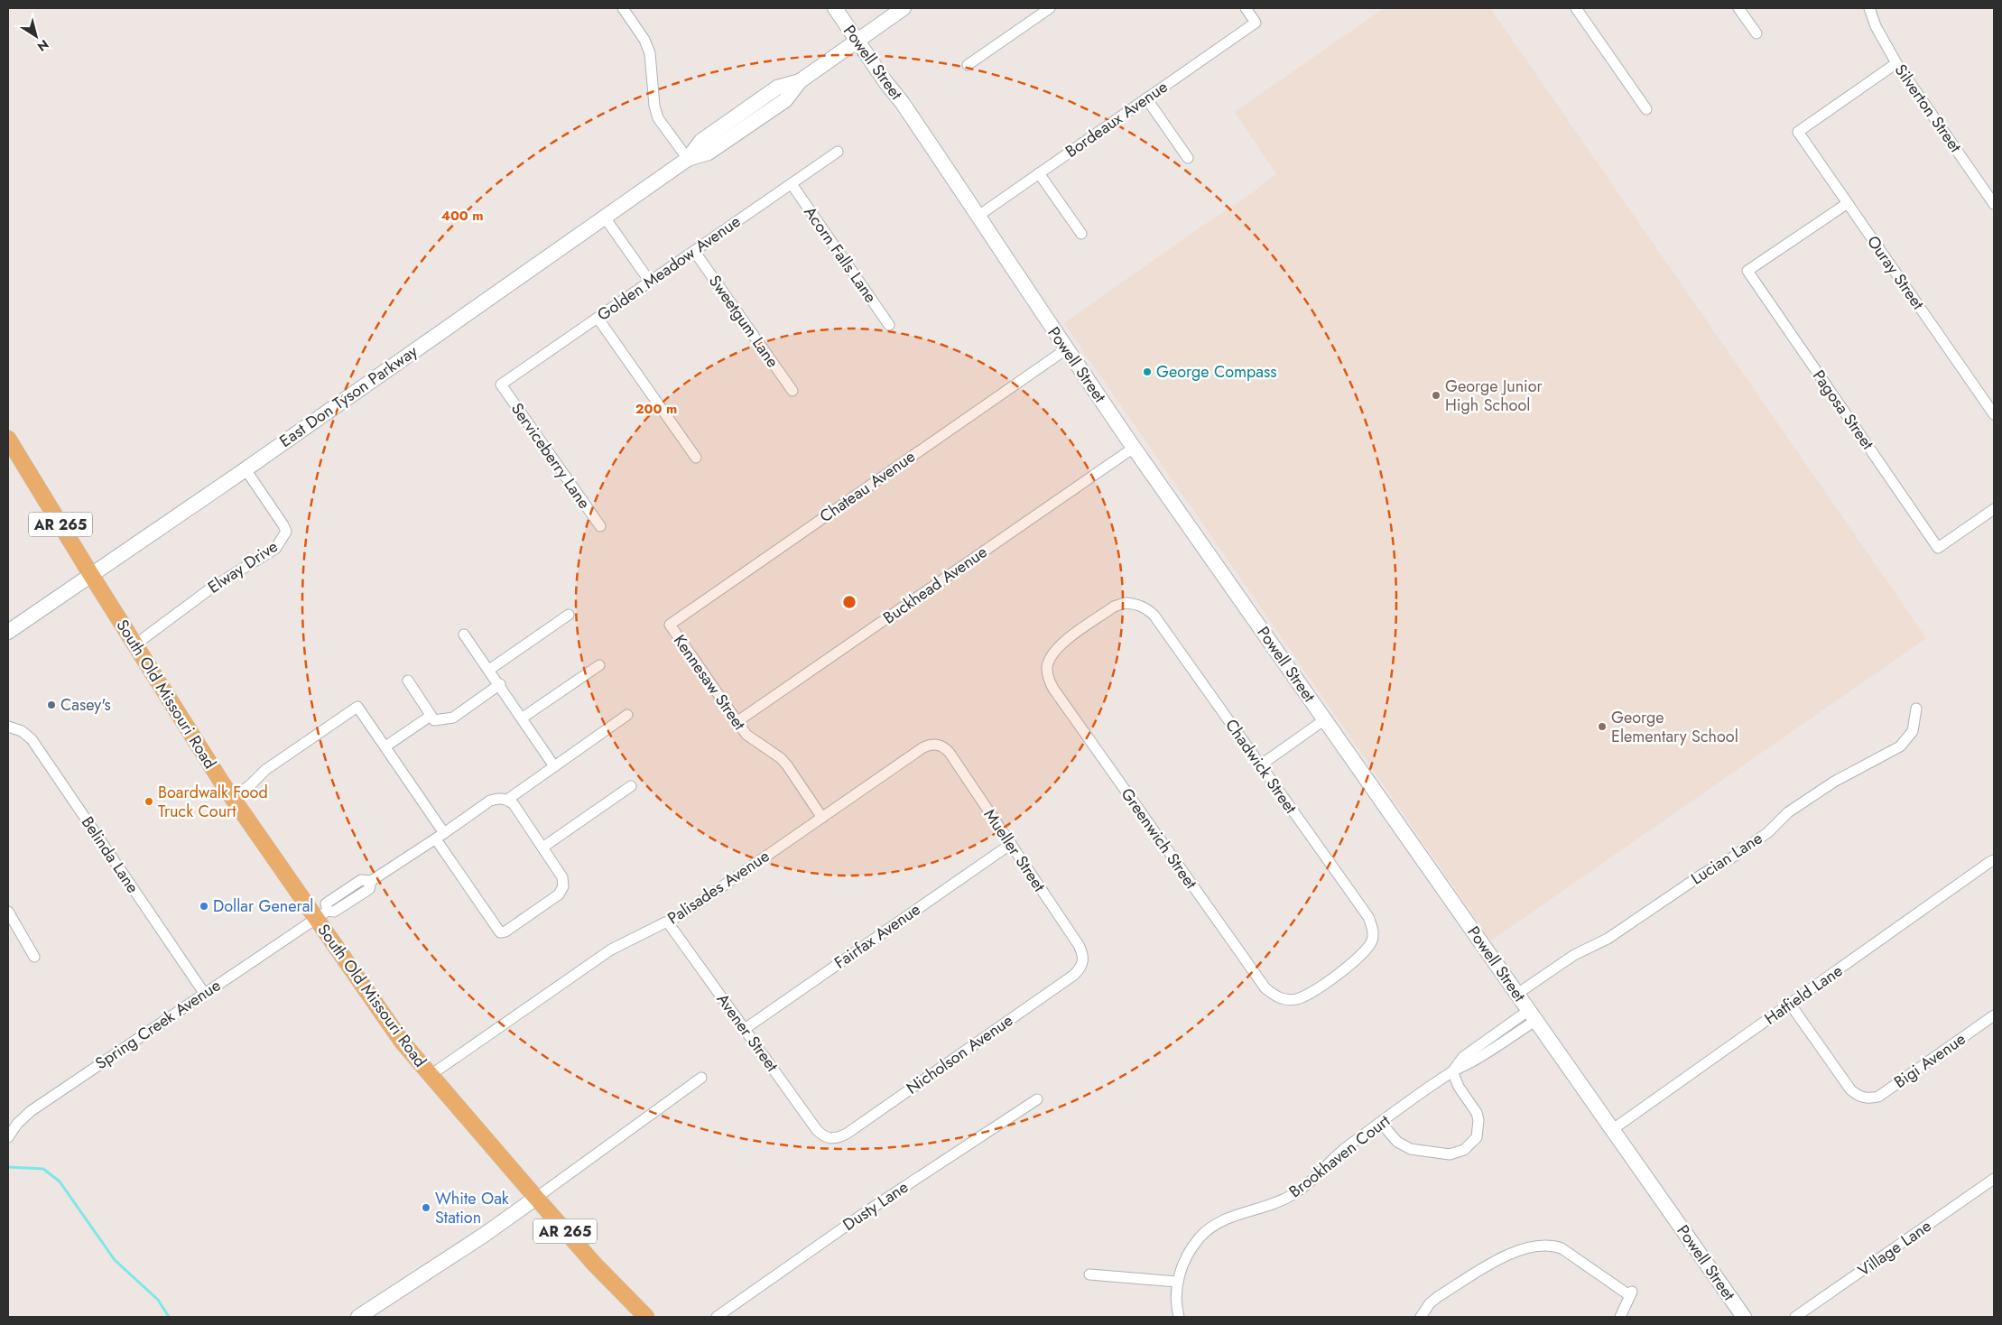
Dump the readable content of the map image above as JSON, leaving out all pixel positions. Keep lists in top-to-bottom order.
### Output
{
  "streets": {
    "main road": ["AR 265", "South Old Missouri Road"],
    "street": [
      "Powell Street",
      "Silverton Street",
      "Bordeaux Avenue",
      "Acorn Falls Lane",
      "Golden Meadow Avenue",
      "Ouray Street",
      "Sweetgum Lane",
      "East Don Tyson Parkway",
      "Pagosa Street",
      "Serviceberry Lane",
      "Chateau Avenue",
      "Elway Drive",
      "Buckhead Avenue",
      "Kennesaw Street",
      "Chadwick Street",
      "Greenwich Street",
      "Mueller Street",
      "Belinda Lane",
      "Lucian Lane",
      "Palisades Avenue",
      "Fairfax Avenue",
      "Hatfield Lane",
      "Spring Creek Avenue",
      "Avener Street",
      "Nicholson Avenue",
      "Bigi Avenue",
      "Brookhaven Court",
      "Dusty Lane",
      "Village Lane"
    ]
  },
  "crossings": [
    ["Powell Street", "Bordeaux Avenue"],
    ["Powell Street", "East Don Tyson Parkway"],
    ["Powell Street", "Chateau Avenue"],
    ["Powell Street", "Buckhead Avenue"],
    ["Powell Street", "Lucian Lane"],
    ["Powell Street", "Hatfield Lane"],
    ["Powell Street", "Brookhaven Court"],
    ["Silverton Street", "Ouray Street"],
    ["Acorn Falls Lane", "Golden Meadow Avenue"],
    ["Golden Meadow Avenue", "Sweetgum Lane"],
    ["Golden Meadow Avenue", "Serviceberry Lane"],
    ["Ouray Street", "Pagosa Street"],
    ["East Don Tyson Parkway", "Elway Drive"],
    ["East Don Tyson Parkway", "South Old Missouri Road"],
    ["Chateau Avenue", "Kennesaw Street"],
    ["Elway Drive", "South Old Missouri Road"],
    ["Buckhead Avenue", "Kennesaw Street"],
    ["Kennesaw Street", "Palisades Avenue"],
    ["South Old Missouri Road", "Palisades Avenue"],
    ["South Old Missouri Road", "Spring Creek Avenue"],
    ["Chadwick Street", "Greenwich Street"],
    ["Mueller Street", "Palisades Avenue"],
    ["Mueller Street", "Fairfax Avenue"],
    ["Mueller Street", "Nicholson Avenue"],
    ["Belinda Lane", "Spring Creek Avenue"],
    ["Palisades Avenue", "Avener Street"],
    ["Fairfax Avenue", "Avener Street"],
    ["Hatfield Lane", "Bigi Avenue"],
    ["Avener Street", "Nicholson Avenue"]
  ],
  "places": [
    "George Compass",
    "George Junior High School",
    "Casey's",
    "George Elementary School",
    "Boardwalk Food Truck Court",
    "Dollar General",
    "White Oak Station"
  ],
  "north": "bottom right",
  "rings": ["400 m", "200 m"]
}
